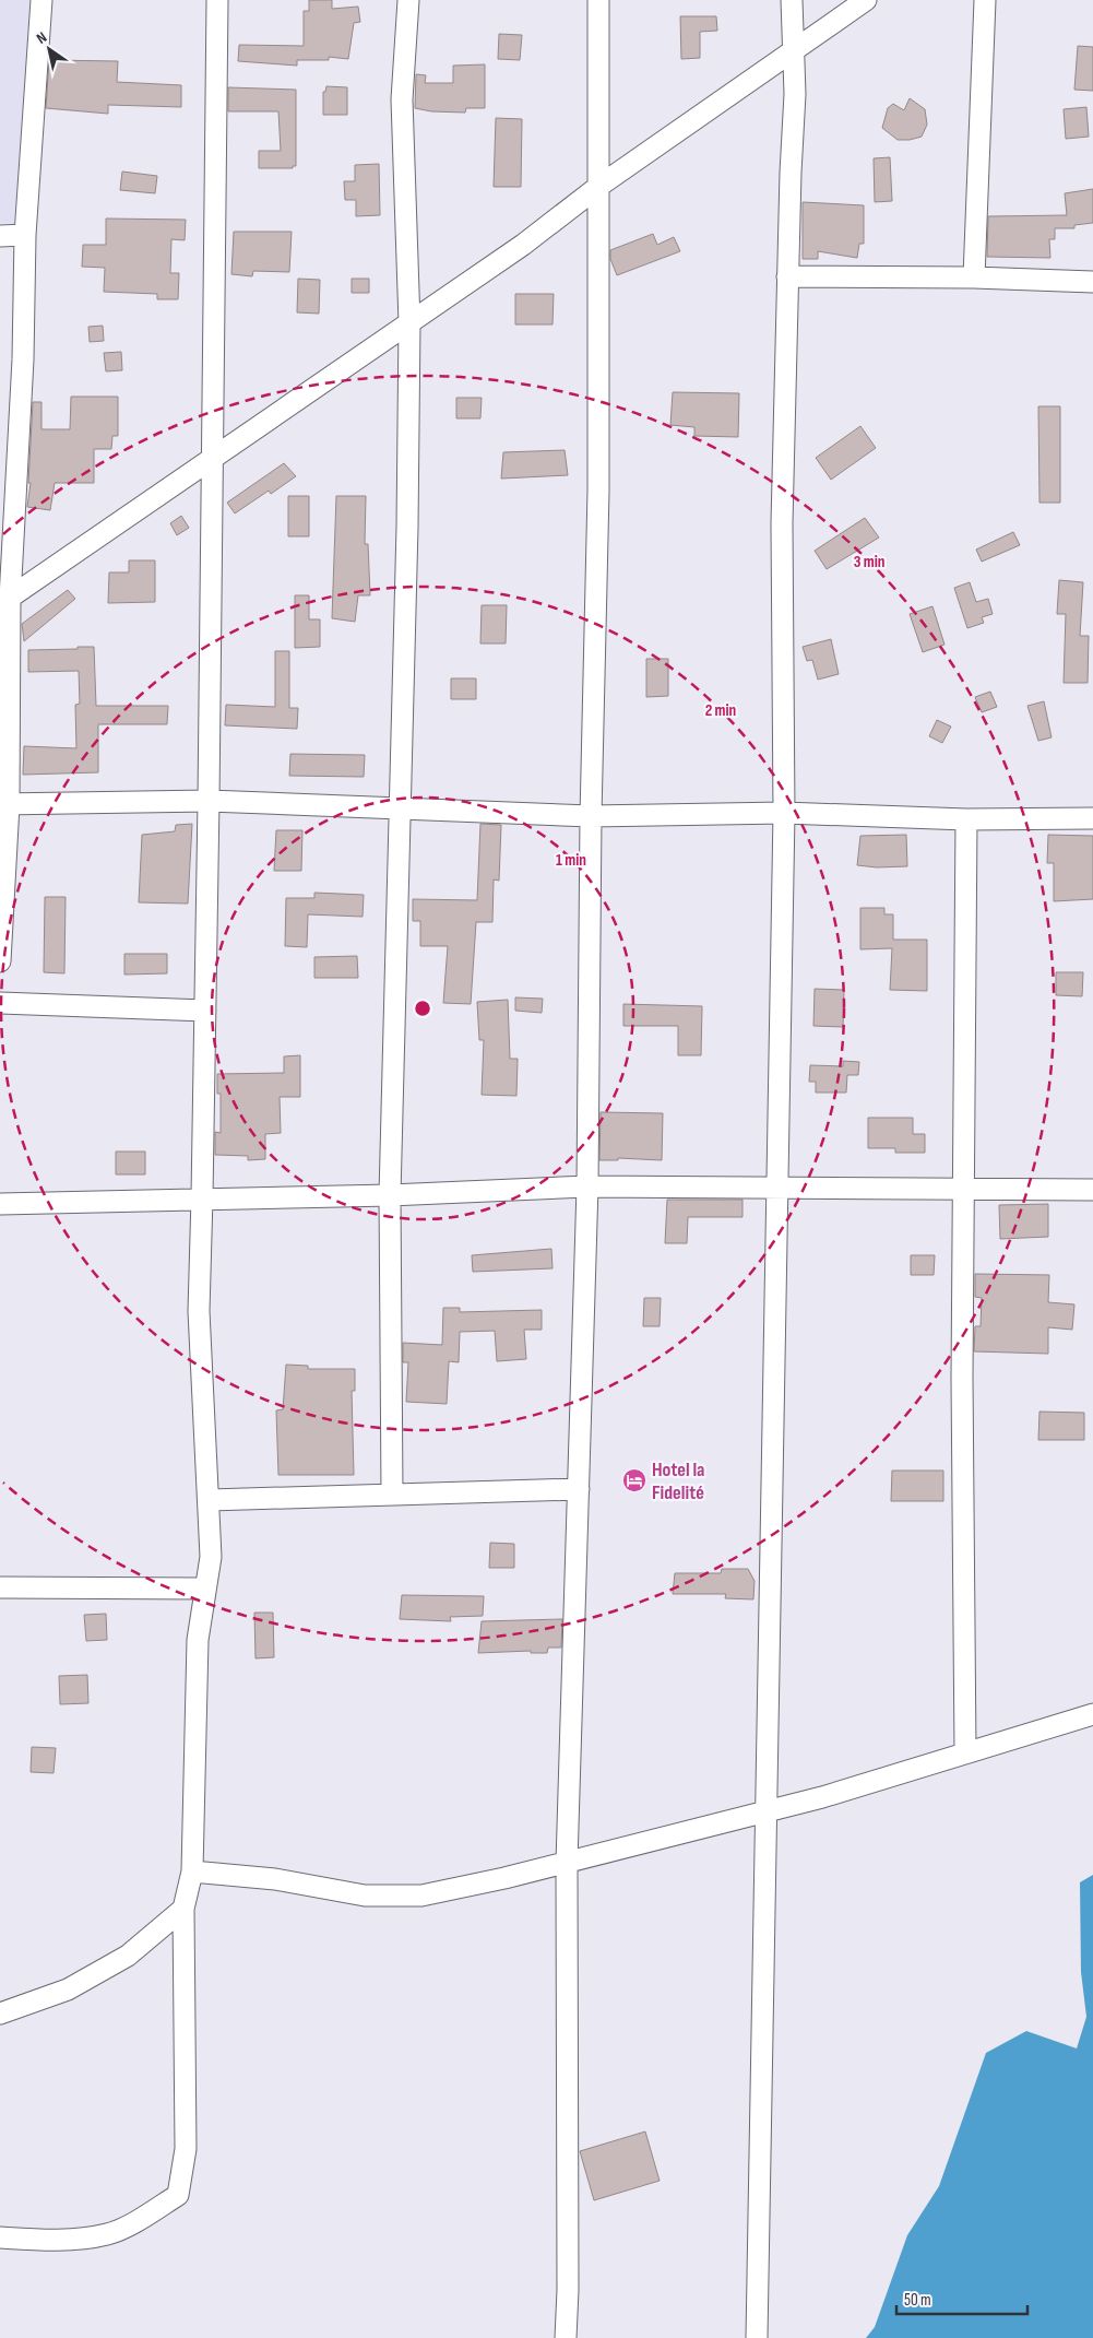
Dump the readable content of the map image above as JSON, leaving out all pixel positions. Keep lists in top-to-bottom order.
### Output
{
  "places": {
    "hotel": ["Hotel la Fidelité"]
  },
  "scale_bar": "50 m",
  "north": "top left",
  "rings": ["3 min", "2 min", "1 min"]
}
